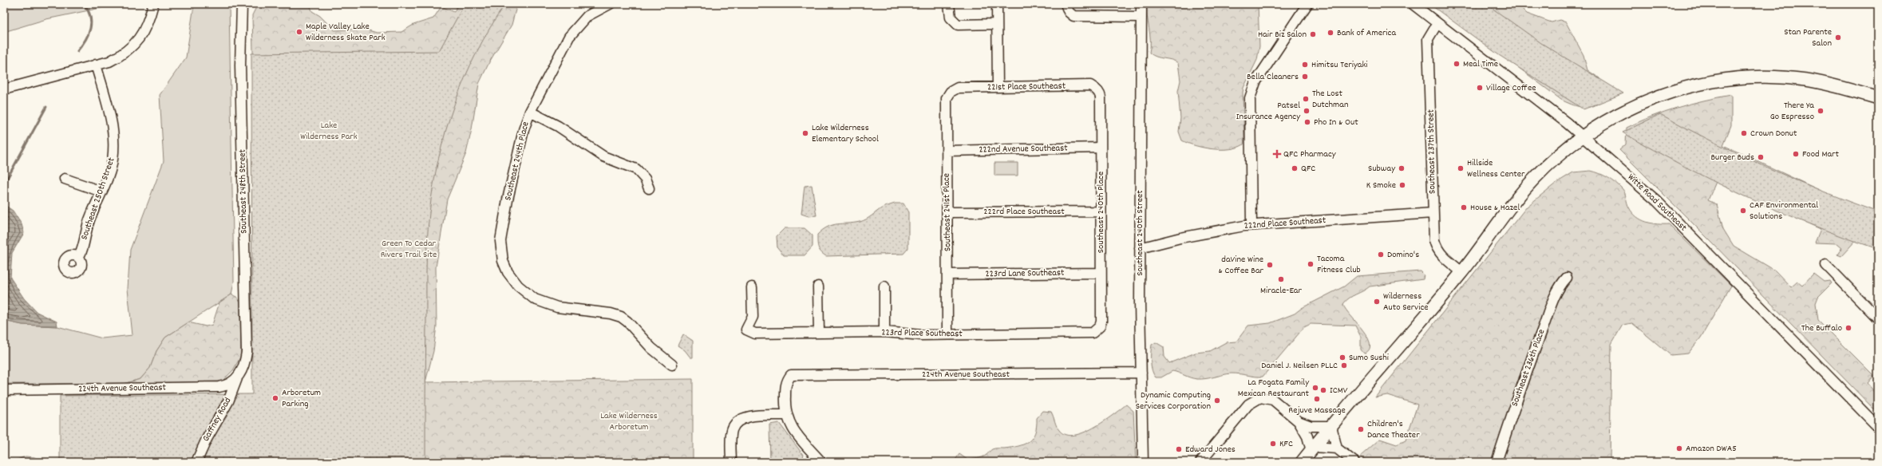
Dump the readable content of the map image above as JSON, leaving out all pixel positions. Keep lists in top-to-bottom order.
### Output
{
  "streets": {
    "street": [
      "221st Place Southeast",
      "222nd Avenue Southeast",
      "Southeast 237th Street",
      "Southeast 244th Place",
      "Southeast 248th Street",
      "Southeast 250th Street",
      "Witte Road Southeast",
      "222rd Place Southeast",
      "Southeast 241st Place",
      "Southeast 240th Place",
      "222nd Place Southeast",
      "Southeast 240th Street",
      "223rd Lane Southeast",
      "223rd Place Southeast",
      "Southeast 236th Place",
      "224th Avenue Southeast",
      "Gaffney Road"
    ]
  },
  "crossings": [
    ["221st Place Southeast", "Southeast 241st Place"],
    ["221st Place Southeast", "Southeast 240th Place"],
    ["222nd Avenue Southeast", "Southeast 241st Place"],
    ["222nd Avenue Southeast", "Southeast 240th Place"],
    ["Southeast 237th Street", "Witte Road Southeast"],
    ["Southeast 237th Street", "222nd Place Southeast"],
    ["Southeast 248th Street", "224th Avenue Southeast"],
    ["Southeast 248th Street", "Gaffney Road"],
    ["222rd Place Southeast", "Southeast 241st Place"],
    ["222rd Place Southeast", "Southeast 240th Place"],
    ["Southeast 241st Place", "223rd Lane Southeast"],
    ["Southeast 241st Place", "223rd Place Southeast"],
    ["Southeast 240th Place", "223rd Lane Southeast"],
    ["Southeast 240th Place", "223rd Place Southeast"],
    ["222nd Place Southeast", "Southeast 240th Street"],
    ["Southeast 240th Street", "224th Avenue Southeast"],
    ["224th Avenue Southeast", "Gaffney Road"]
  ],
  "parks": ["Lake Wilderness Park", "Green To Cedar Rivers Trail Site", "Lake Wilderness Arboretum"],
  "places": {
    "other": [
      "Maple Valley Lake Wilderness Skate Park",
      "Bank of America",
      "Hair Biz Salon",
      "Stan Parente Salon",
      "Meal Time",
      "Himitsu Teriyaki",
      "Bella Cleaners",
      "Village Coffee",
      "The Lost Dutchman",
      "Patsel Insurance Agency",
      "There Ya Go Espresso",
      "Pho In & Out",
      "Lake Wilderness Elementary School",
      "Crown Donut",
      "Food Mart",
      "Burger Buds",
      "QFC",
      "Subway",
      "Hillside Wellness Center",
      "K Smoke",
      "House & Hazel",
      "CAF Environmental Solutions",
      "Domino's",
      "Tacoma Fitness Club",
      "daVine Wine & Coffee Bar",
      "Miracle-Ear",
      "Wilderness Auto Service",
      "The Buffalo",
      "Sumo Sushi",
      "Daniel J. Neilsen PLLC",
      "La Fogata Family Mexican Restaurant",
      "ICMV",
      "Arboretum Parking",
      "Rejuve Massage",
      "Dynamic Computing Services Corporation",
      "Children's Dance Theater",
      "KFC",
      "Amazon DWA5",
      "Edward Jones"
    ],
    "health": ["QFC Pharmacy"]
  }
}
